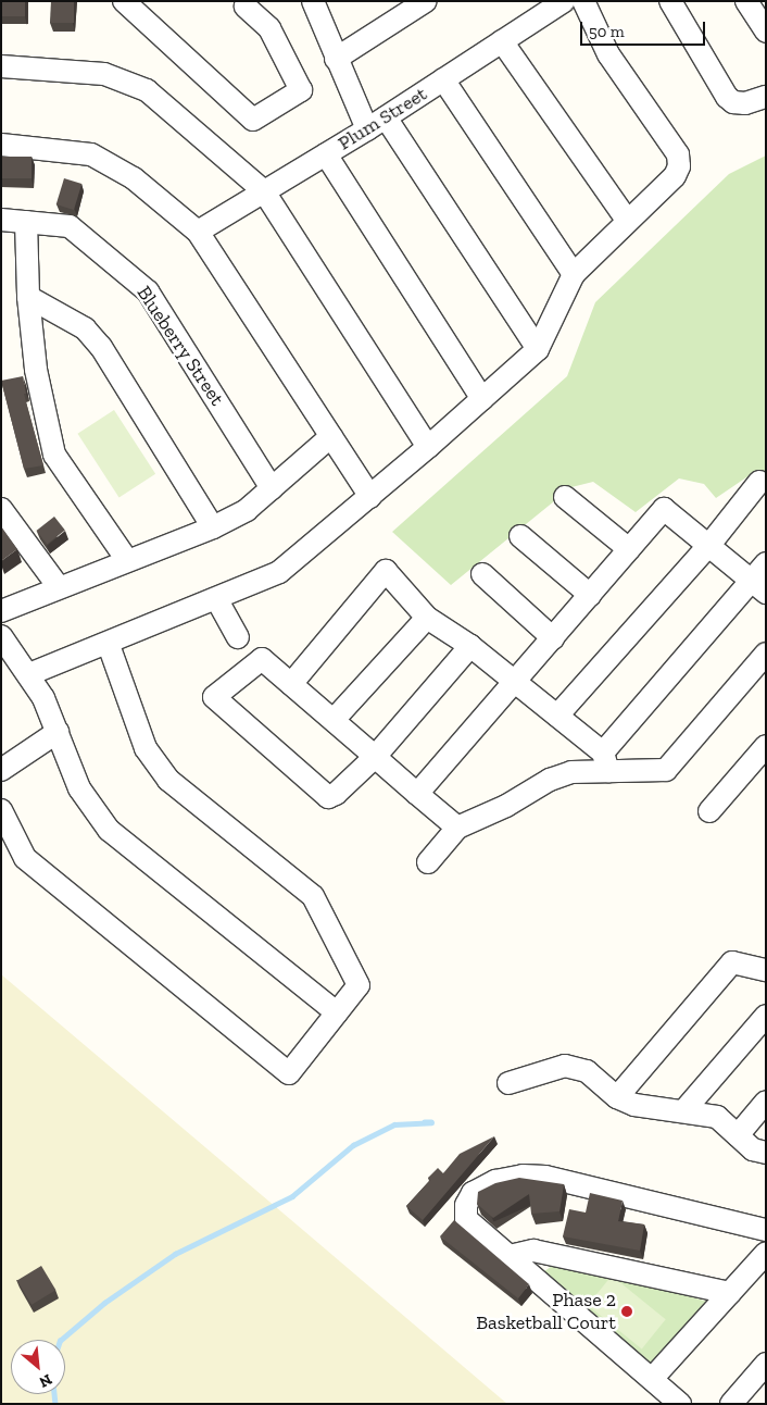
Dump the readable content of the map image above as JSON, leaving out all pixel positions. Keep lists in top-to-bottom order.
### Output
{
  "streets": {
    "street": ["Plum Street", "Blueberry Street"]
  },
  "places": ["Phase 2 Basketball Court"],
  "scale_bar": "50 m",
  "north": "bottom right"
}
